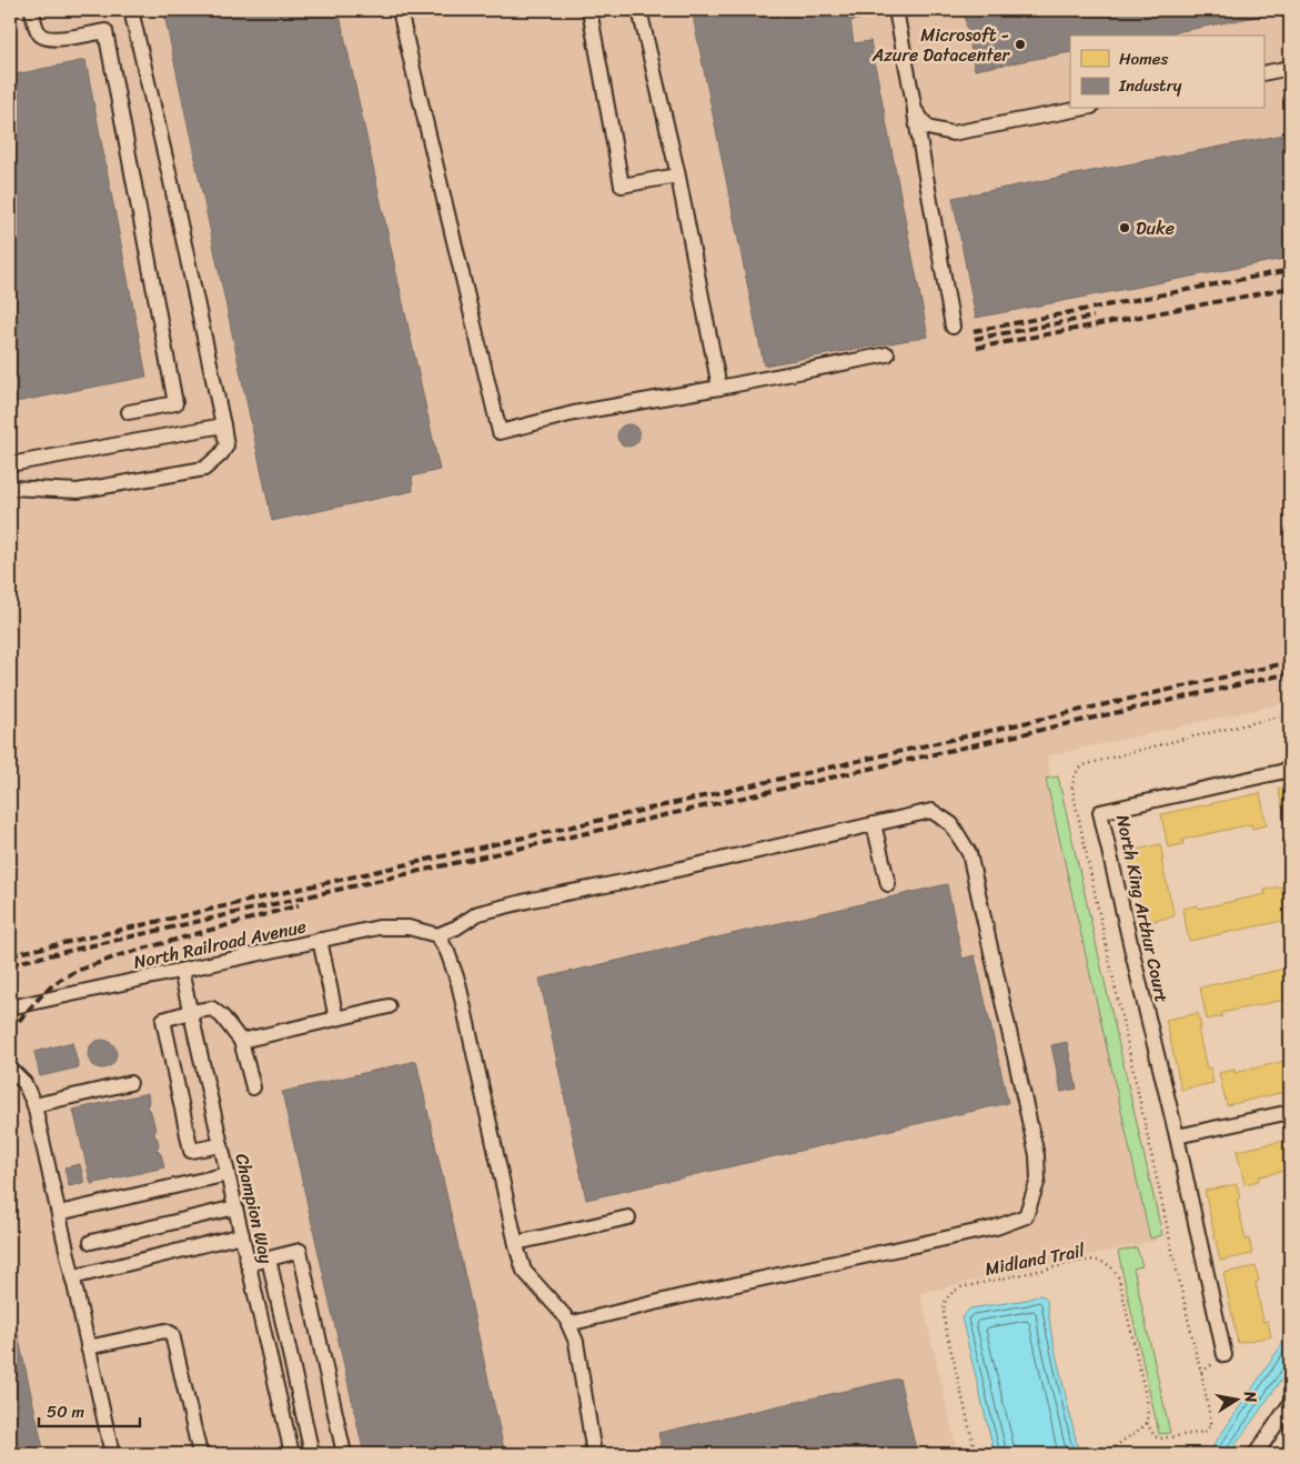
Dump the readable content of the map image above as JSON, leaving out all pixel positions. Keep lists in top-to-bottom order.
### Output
{
  "streets": {
    "street": ["North King Arthur Court", "North Railroad Avenue", "Champion Way"],
    "path": ["Midland Trail"]
  },
  "crossings": [
    ["North Railroad Avenue", "Champion Way"]
  ],
  "places": ["Microsoft - Azure Datacenter", "Duke"],
  "legend": ["Homes", "Industry"],
  "scale_bar": "50 m",
  "north": "right"
}
